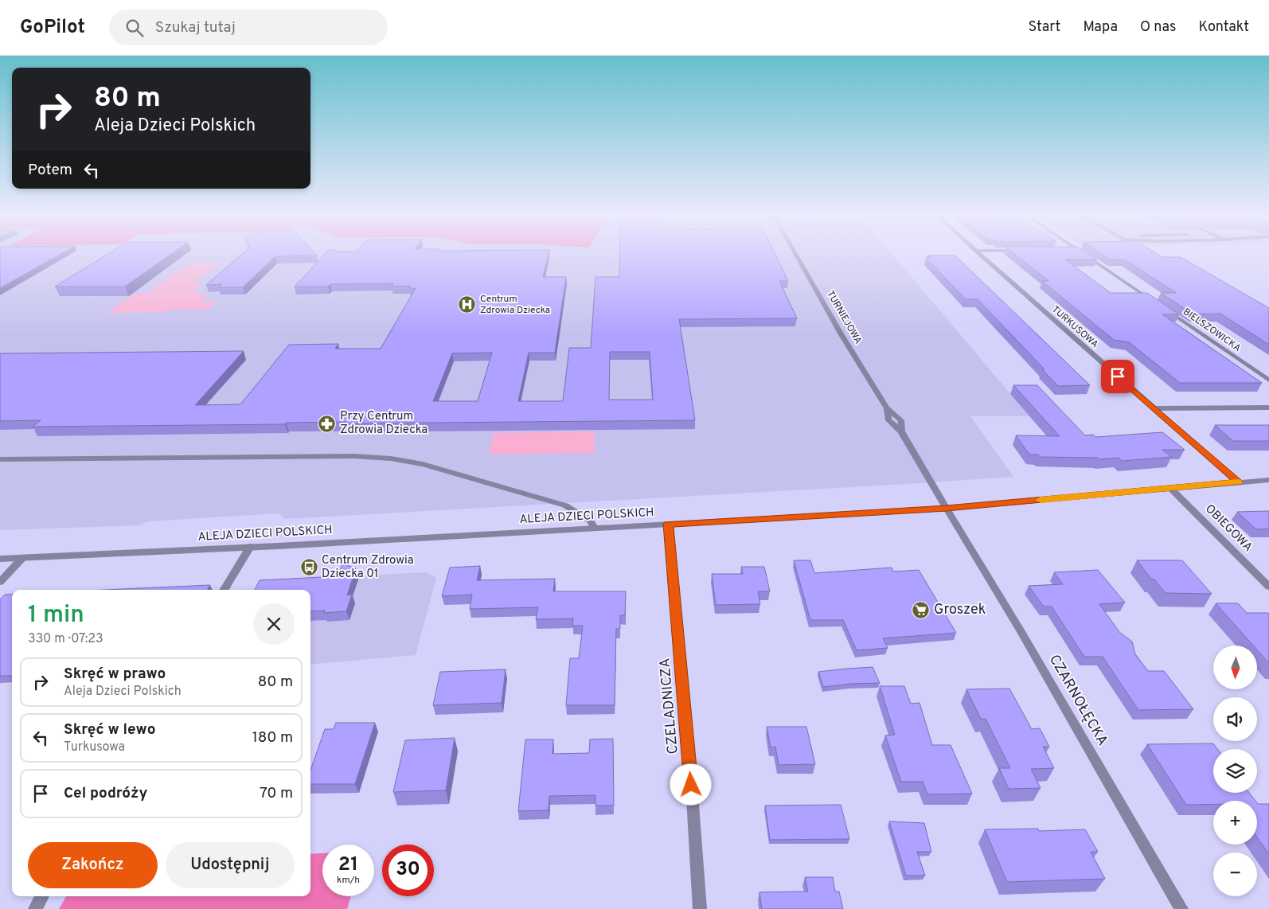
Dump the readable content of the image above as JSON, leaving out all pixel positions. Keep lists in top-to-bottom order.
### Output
{
  "streets": {
    "street": [
      "TURNIEJOWA",
      "TURKUSOWA",
      "BIELSZOWICKA",
      "ALEJA DZIECI POLSKICH",
      "OBIEGOWA",
      "CZARNOŁĘCKA",
      "CZELADNICZA"
    ]
  },
  "crossings": [
    ["TURNIEJOWA", "ALEJA DZIECI POLSKICH"],
    ["TURNIEJOWA", "CZARNOŁĘCKA"],
    ["TURKUSOWA", "ALEJA DZIECI POLSKICH"],
    ["ALEJA DZIECI POLSKICH", "OBIEGOWA"],
    ["ALEJA DZIECI POLSKICH", "CZARNOŁĘCKA"],
    ["ALEJA DZIECI POLSKICH", "CZELADNICZA"]
  ],
  "places": {
    "hospital": ["Centrum Zdrowia Dziecka"],
    "pharmacy": ["Przy Centrum Zdrowia Dziecka"],
    "bus stop": ["Centrum Zdrowia Dziecka 01"],
    "supermarket": ["Groszek"]
  },
  "north": "bottom",
  "page": {
    "header": "GoPilot",
    "search": "Szukaj tutaj",
    "nav": [
      "Start",
      "Mapa",
      "O nas",
      "Kontakt"
    ],
    "turn": ["80 m", "Aleja Dzieci Polskich"],
    "then": "Potem",
    "heading": ["1 min", "330 m · 07:23"],
    "map_buttons": ["+", "−"],
    "list": [
      {
        "name": "Skręć w prawo",
        "note": "Aleja Dzieci Polskich",
        "value": "80 m"
      },
      {
        "name": "Skręć w lewo",
        "note": "Turkusowa",
        "value": "180 m"
      },
      {
        "name": "Cel podróży",
        "value": "70 m"
      }
    ],
    "buttons": ["Zakończ", "Udostępnij"],
    "speed": "21 km/h",
    "limit": "30"
  }
}
